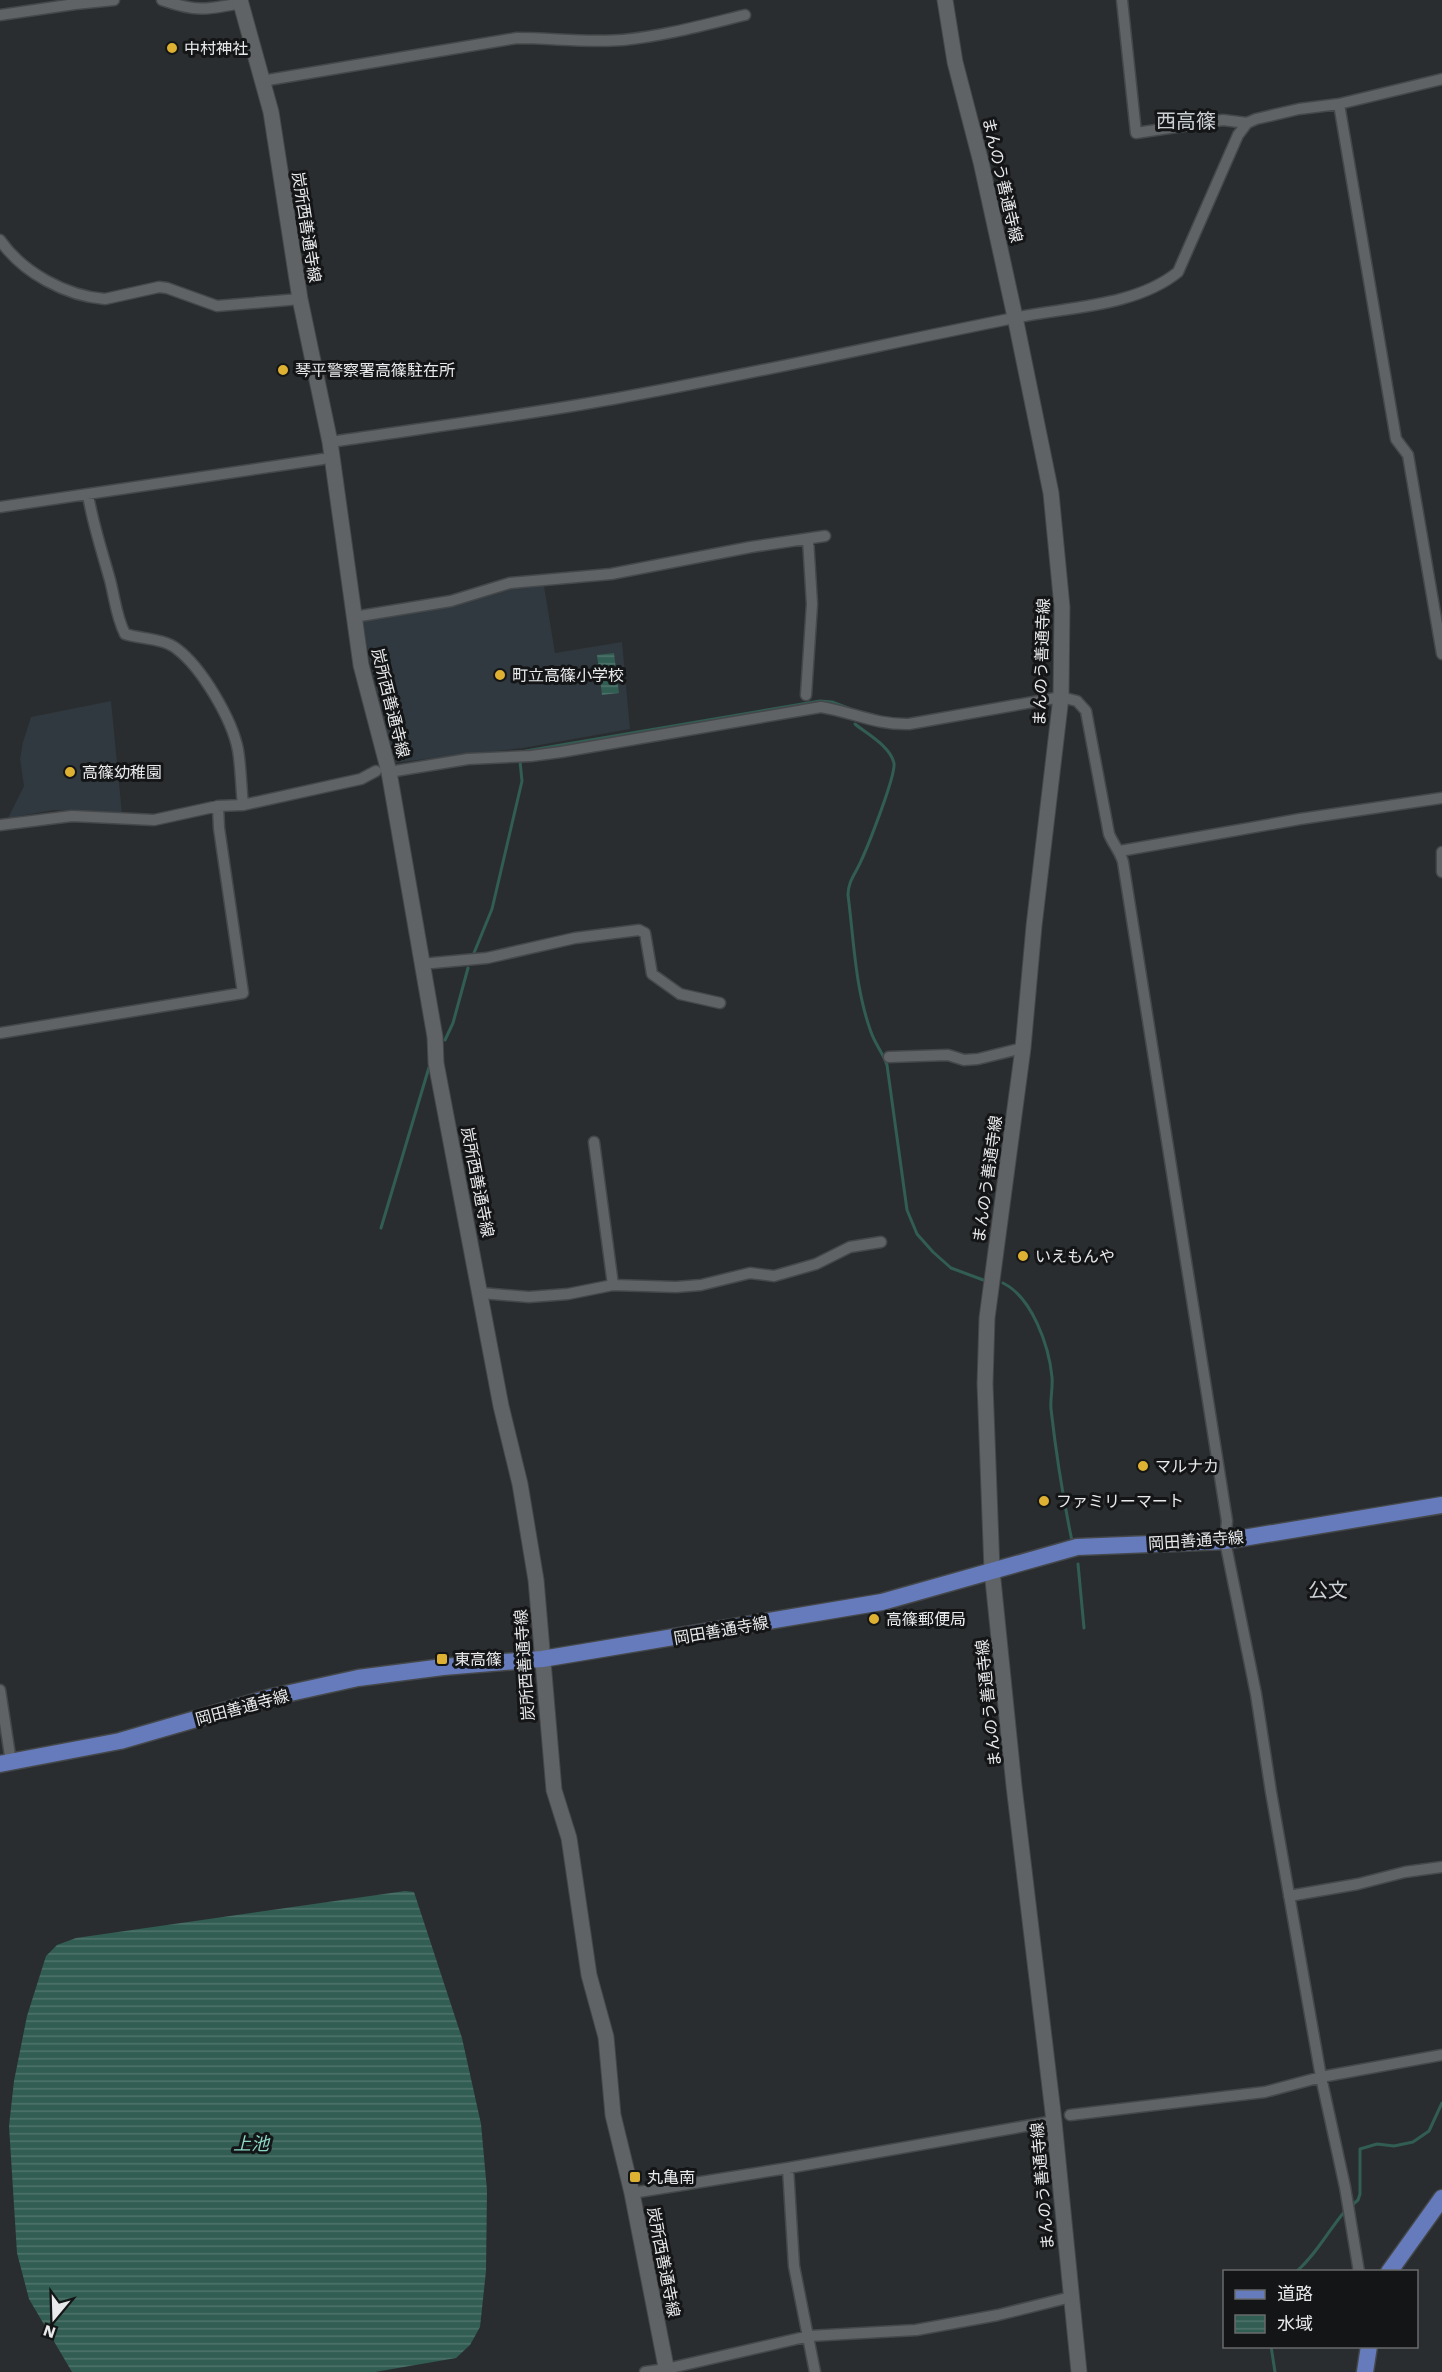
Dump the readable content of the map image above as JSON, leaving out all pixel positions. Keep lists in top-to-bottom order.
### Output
{
  "streets": {
    "main road": ["まんのう善通寺線", "炭所西善通寺線", "岡田善通寺線"]
  },
  "crossings": [
    ["まんのう善通寺線", "岡田善通寺線"],
    ["炭所西善通寺線", "岡田善通寺線"]
  ],
  "districts": ["西高篠", "公文"],
  "water": ["上池"],
  "places": {
    "other": [
      "中村神社",
      "琴平警察署高篠駐在所",
      "町立高篠小学校",
      "高篠幼稚園",
      "いえもんや",
      "マルナカ",
      "ファミリーマート",
      "高篠郵便局"
    ],
    "transit": ["東高篠", "丸亀南"]
  },
  "legend": ["道路", "水域"],
  "north": "bottom"
}
